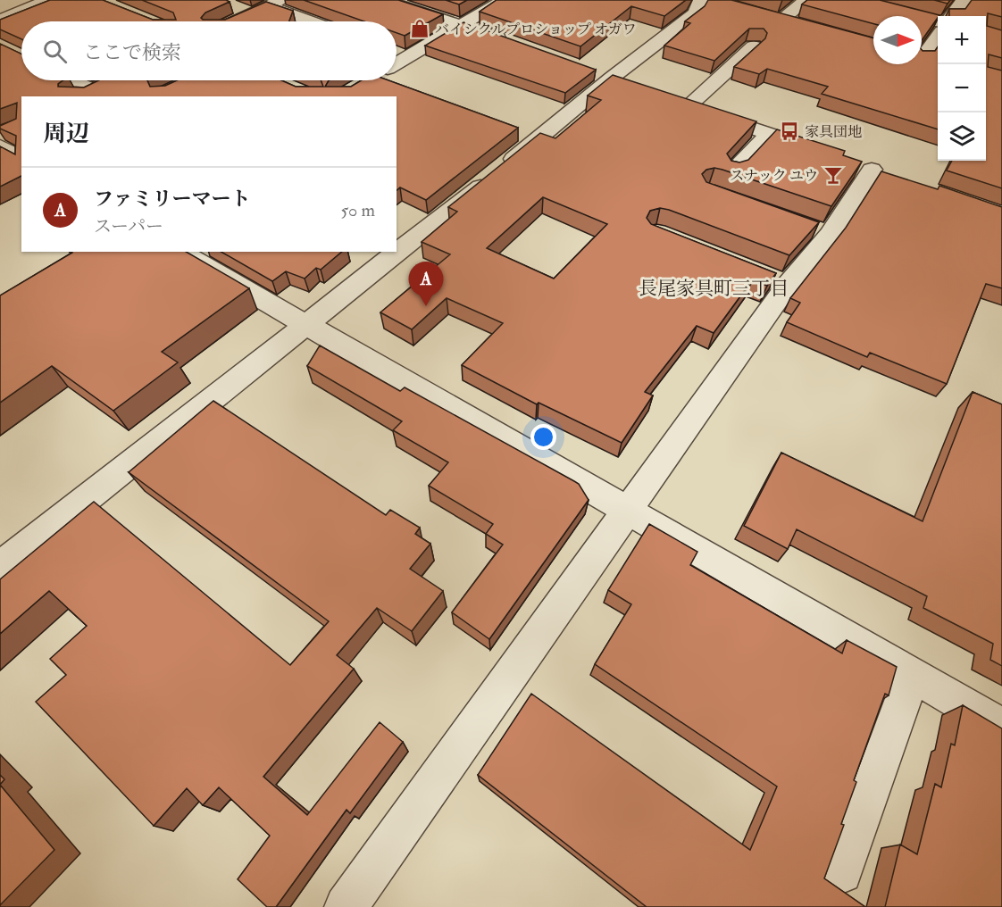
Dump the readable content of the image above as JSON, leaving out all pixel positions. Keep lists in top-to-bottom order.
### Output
{
  "districts": ["長尾家具町三丁目"],
  "places": {
    "shop": ["バイシクルプロショップ オガワ"],
    "bus stop": ["家具団地"],
    "bar": ["スナック ユウ"]
  },
  "north": "right",
  "page": {
    "map_buttons": ["+", "−"],
    "search": "ここで検索",
    "heading": "周辺",
    "list": [
      {
        "mark": "A",
        "name": "ファミリーマート",
        "note": "スーパー",
        "value": "50 m"
      }
    ],
    "pins": "A"
  }
}
